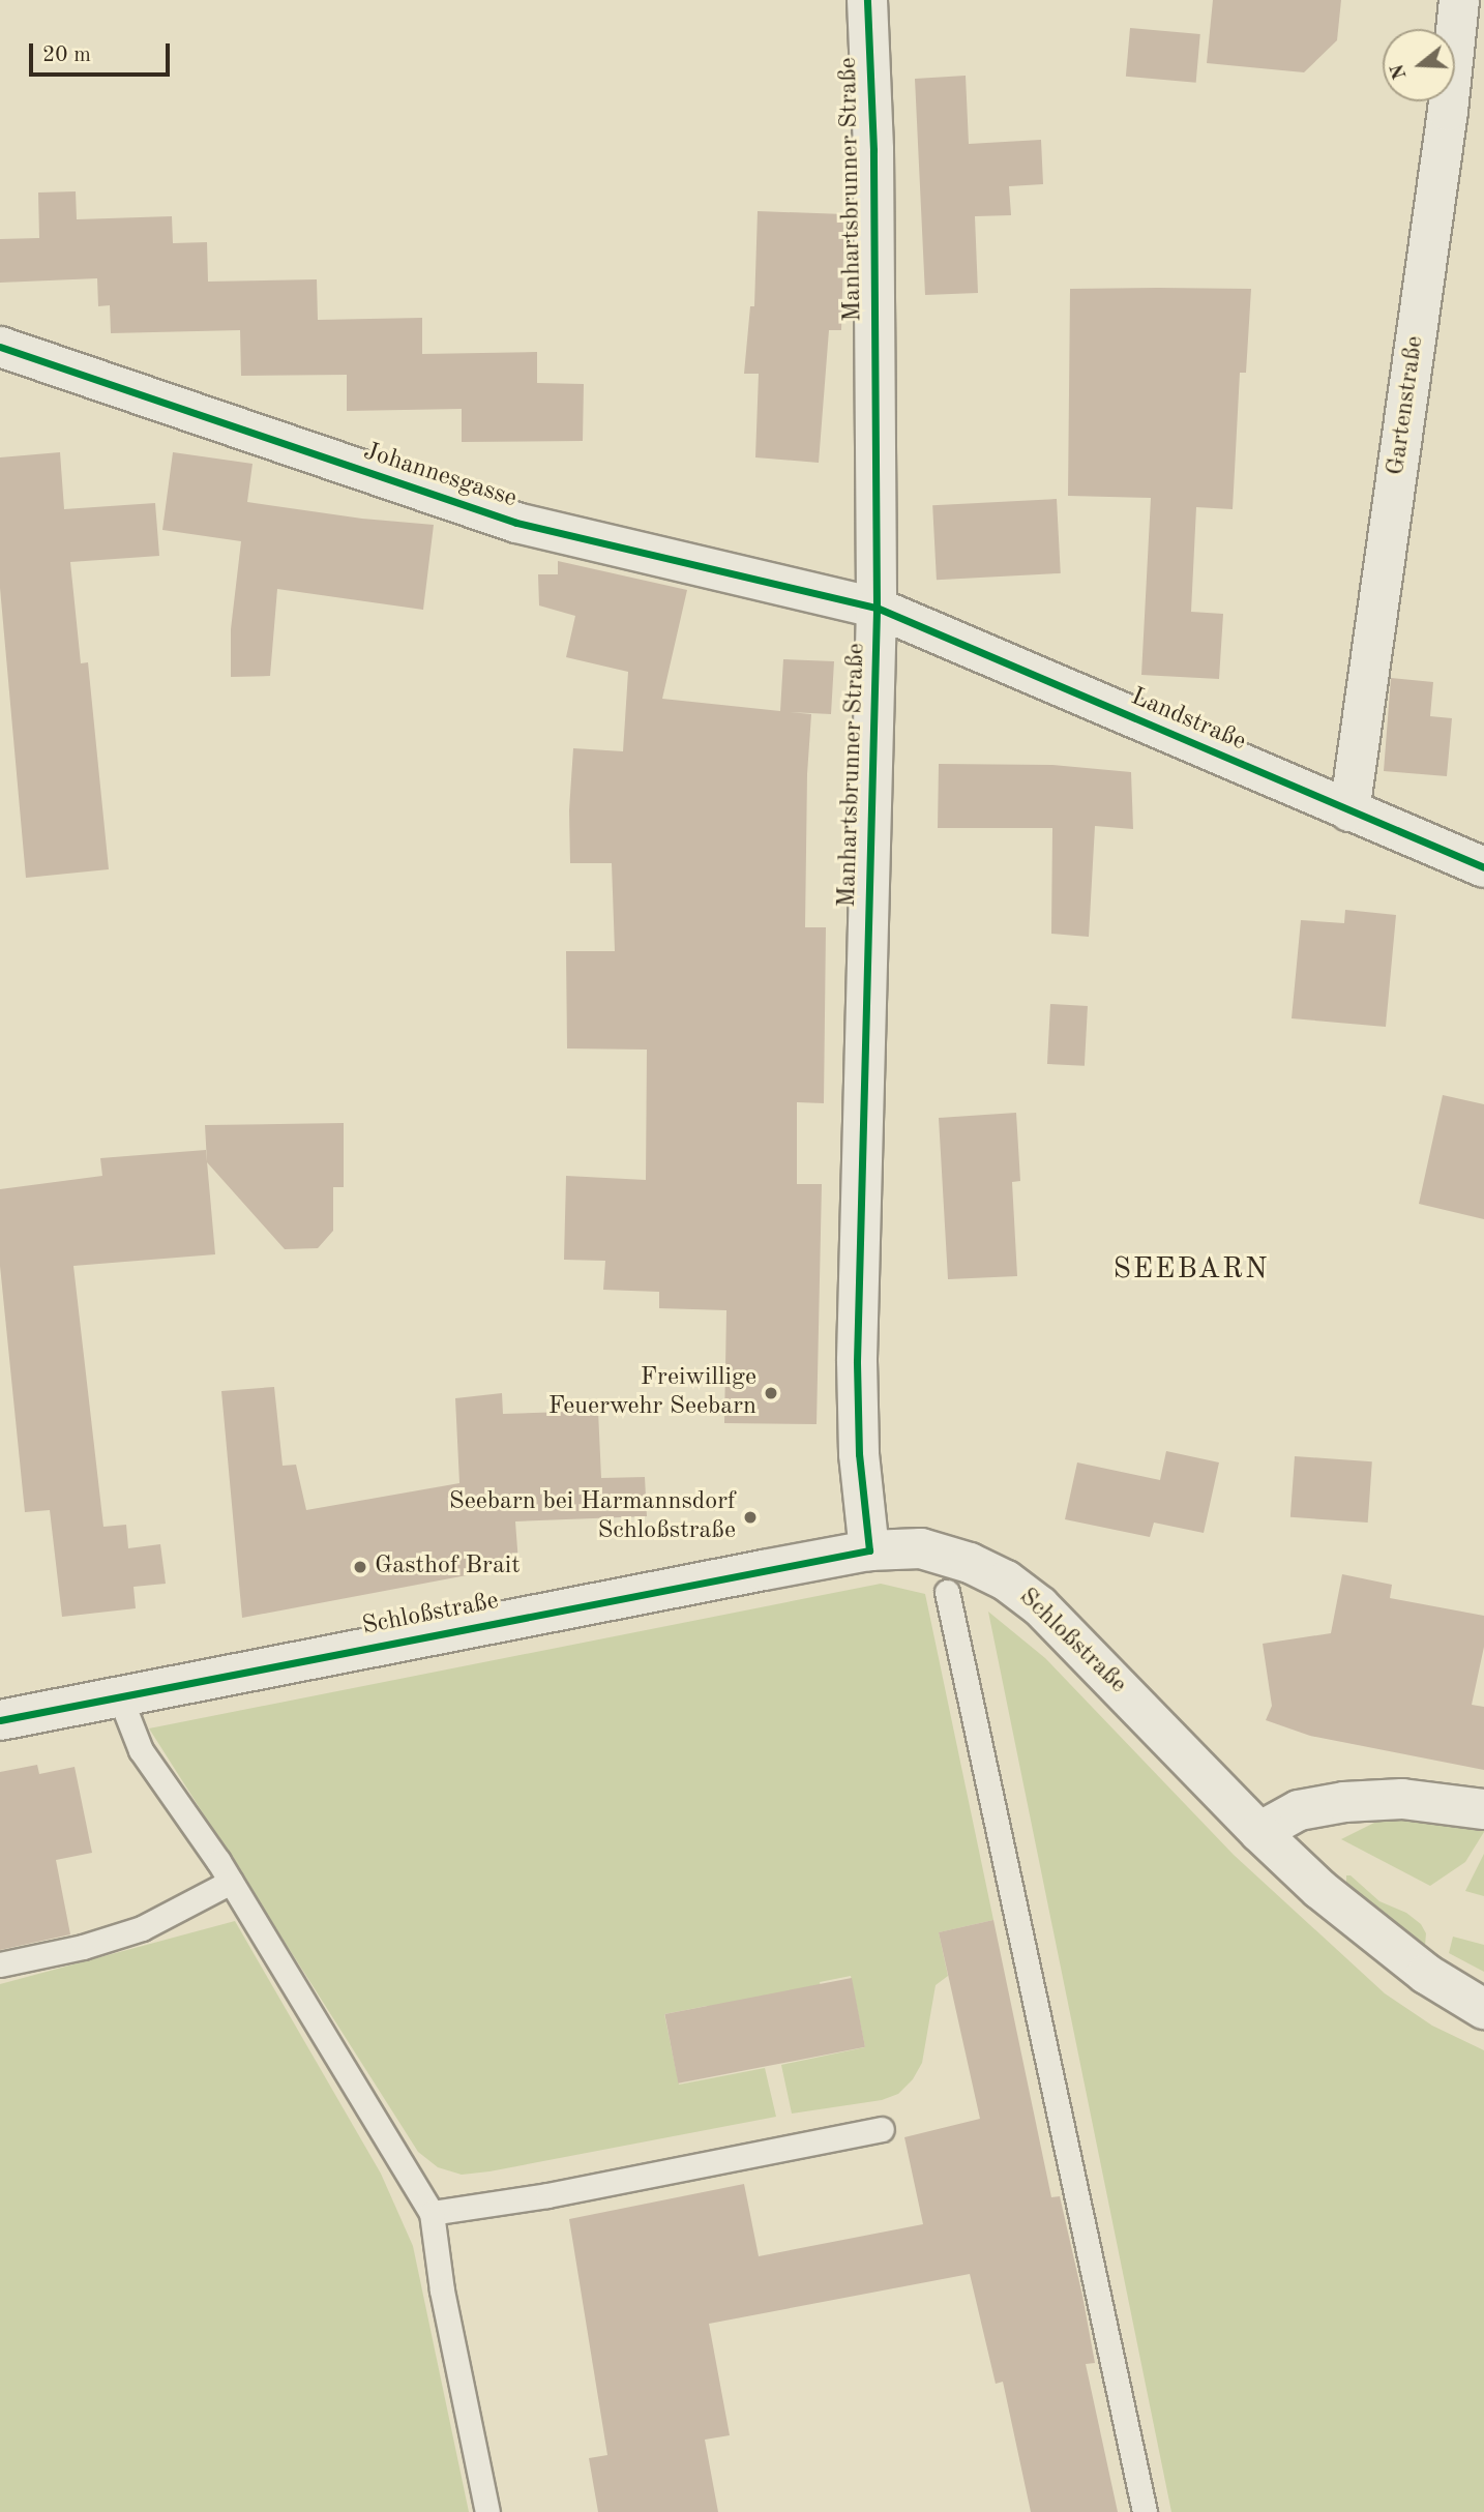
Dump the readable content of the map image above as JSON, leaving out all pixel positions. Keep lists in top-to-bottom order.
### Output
{
  "streets": {
    "street": [
      "Manhartsbrunner Straße",
      "Gartenstraße",
      "Johannesgasse",
      "Landstraße",
      "Schloßstraße"
    ]
  },
  "crossings": [
    ["Manhartsbrunner Straße", "Johannesgasse"],
    ["Manhartsbrunner Straße", "Landstraße"],
    ["Manhartsbrunner Straße", "Schloßstraße"],
    ["Gartenstraße", "Landstraße"],
    ["Johannesgasse", "Landstraße"]
  ],
  "districts": ["SEEBARN"],
  "places": ["Freiwillige Feuerwehr Seebarn", "Seebarn bei Harmannsdorf Schloßstraße", "Gasthof Brait"],
  "scale_bar": "20 m",
  "north": "left"
}
